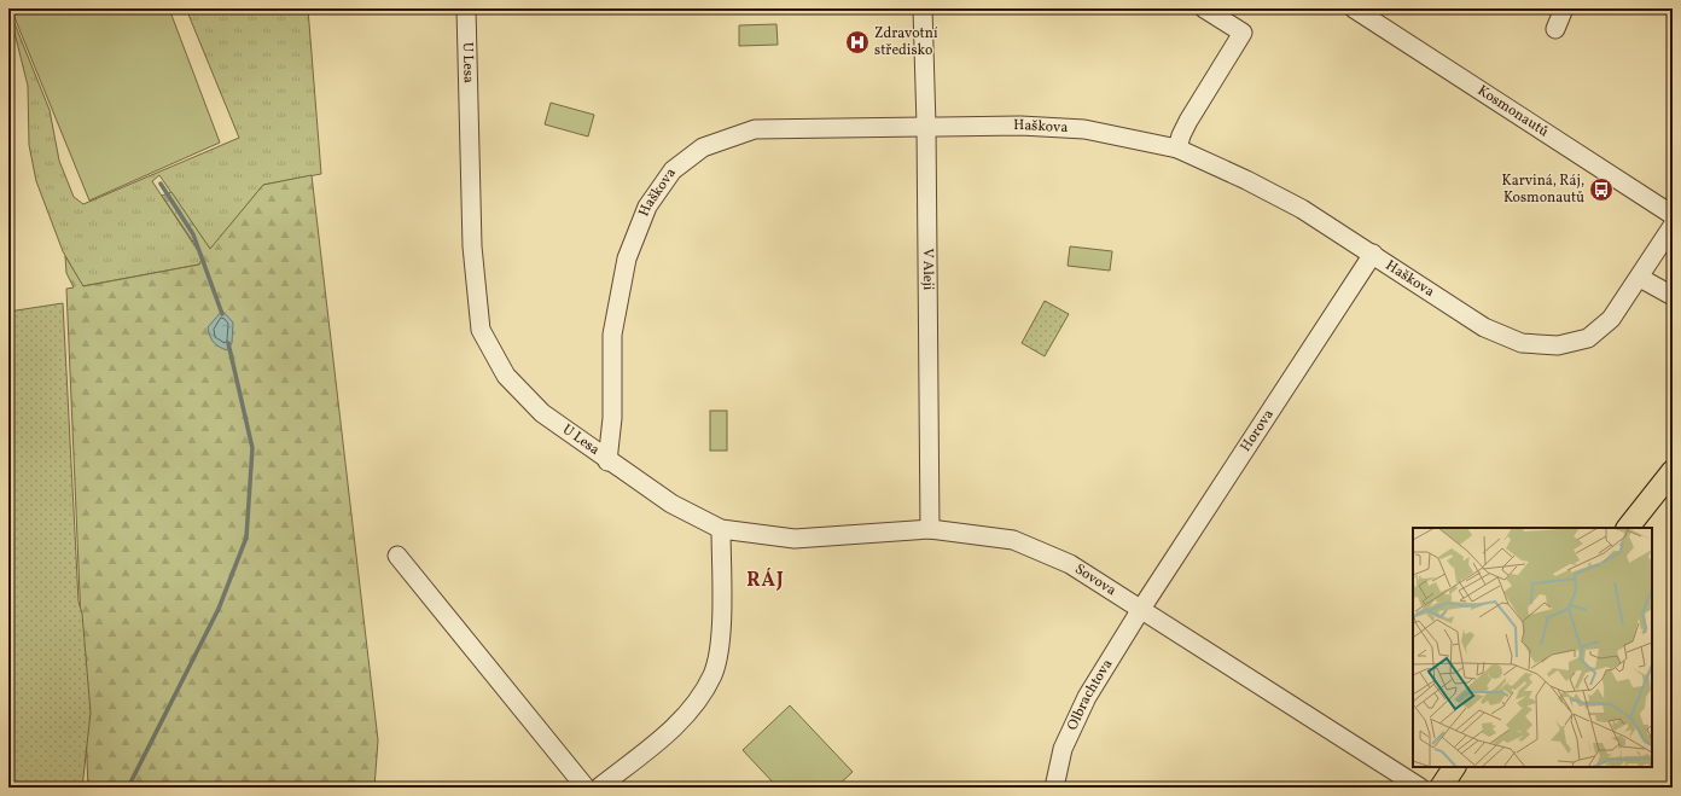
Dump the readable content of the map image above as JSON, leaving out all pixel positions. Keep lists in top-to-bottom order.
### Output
{
  "streets": {
    "street": [
      "U Lesa",
      "Kosmonautů",
      "Haškova",
      "V Aleji",
      "Horova",
      "Sovova",
      "Olbrachtova"
    ]
  },
  "crossings": [
    ["U Lesa", "Haškova"],
    ["U Lesa", "Sovova"],
    ["Haškova", "V Aleji"],
    ["Haškova", "Horova"],
    ["V Aleji", "Sovova"],
    ["Horova", "Sovova"],
    ["Horova", "Olbrachtova"],
    ["Sovova", "Olbrachtova"]
  ],
  "districts": ["RÁJ"],
  "places": {
    "hospital": ["Zdravotní středisko"],
    "bus stop": ["Karviná, Ráj, Kosmonautů"]
  }
}
